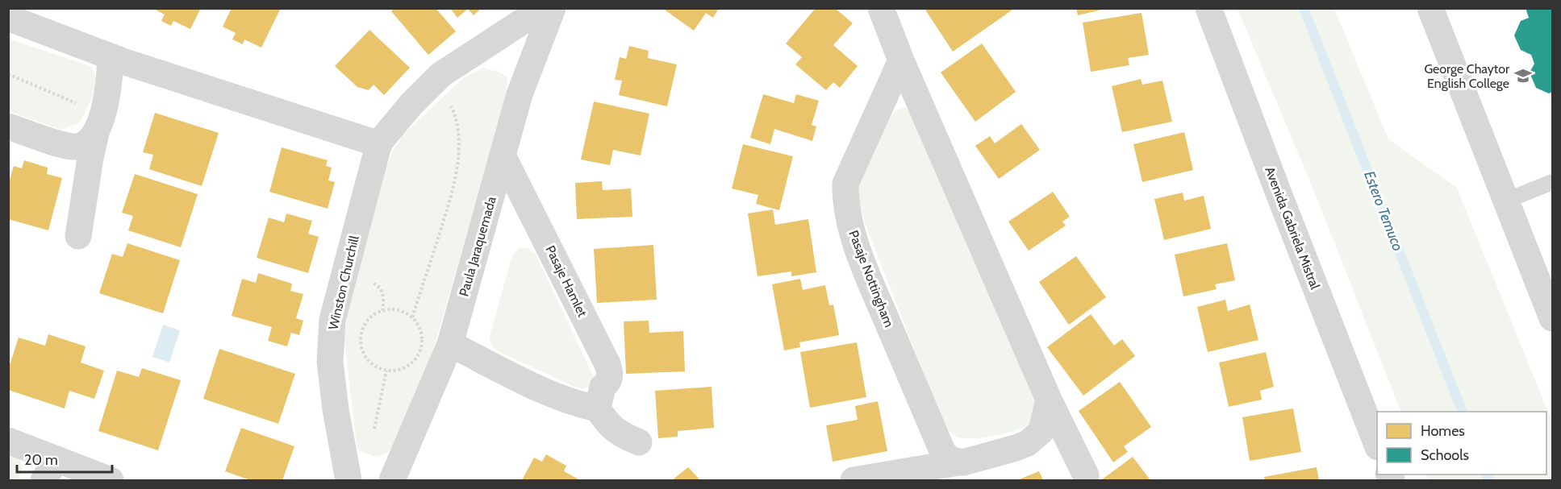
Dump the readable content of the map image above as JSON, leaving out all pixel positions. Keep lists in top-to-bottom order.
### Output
{
  "streets": {
    "street": [
      "Avenida Gabriela Mistral",
      "Paula Jaraquemada",
      "Pasaje Nottingham",
      "Pasaje Hamlet",
      "Winston Churchill"
    ]
  },
  "crossings": [
    ["Paula Jaraquemada", "Pasaje Hamlet"]
  ],
  "water": ["Estero Temuco"],
  "places": {
    "school or university": ["George Chaytor English College"]
  },
  "legend": ["Homes", "Schools"],
  "scale_bar": "20 m"
}
